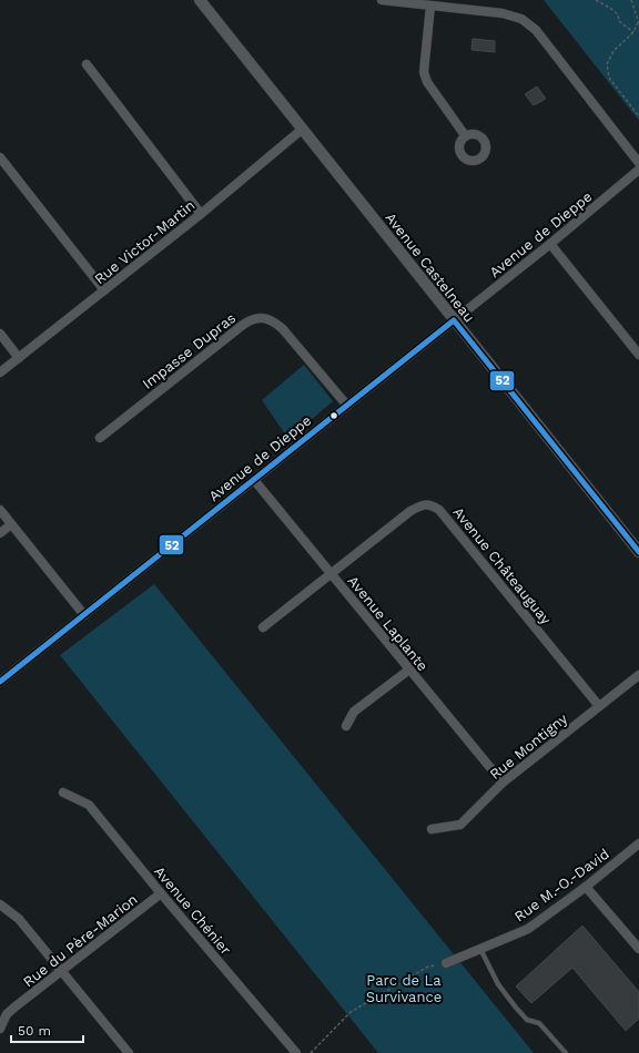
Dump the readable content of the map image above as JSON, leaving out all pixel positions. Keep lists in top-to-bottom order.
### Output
{
  "streets": {
    "street": [
      "Avenue de Dieppe",
      "Rue Victor-Martin",
      "Avenue Castelneau",
      "Impasse Dupras",
      "Avenue Châteauguay",
      "Avenue Laplante",
      "Rue Montigny",
      "Rue M.-O.-David",
      "Avenue Chénier",
      "Rue du Père-Marion"
    ]
  },
  "crossings": [
    ["Avenue de Dieppe", "Avenue Castelneau"],
    ["Avenue de Dieppe", "Impasse Dupras"],
    ["Avenue de Dieppe", "Avenue Laplante"],
    ["Rue Victor-Martin", "Avenue Castelneau"],
    ["Avenue Châteauguay", "Avenue Laplante"],
    ["Avenue Châteauguay", "Rue Montigny"],
    ["Avenue Laplante", "Rue Montigny"],
    ["Avenue Chénier", "Rue du Père-Marion"]
  ],
  "parks": ["Parc de La Survivance"],
  "lines": ["transit line 52"],
  "scale_bar": "50 m"
}
